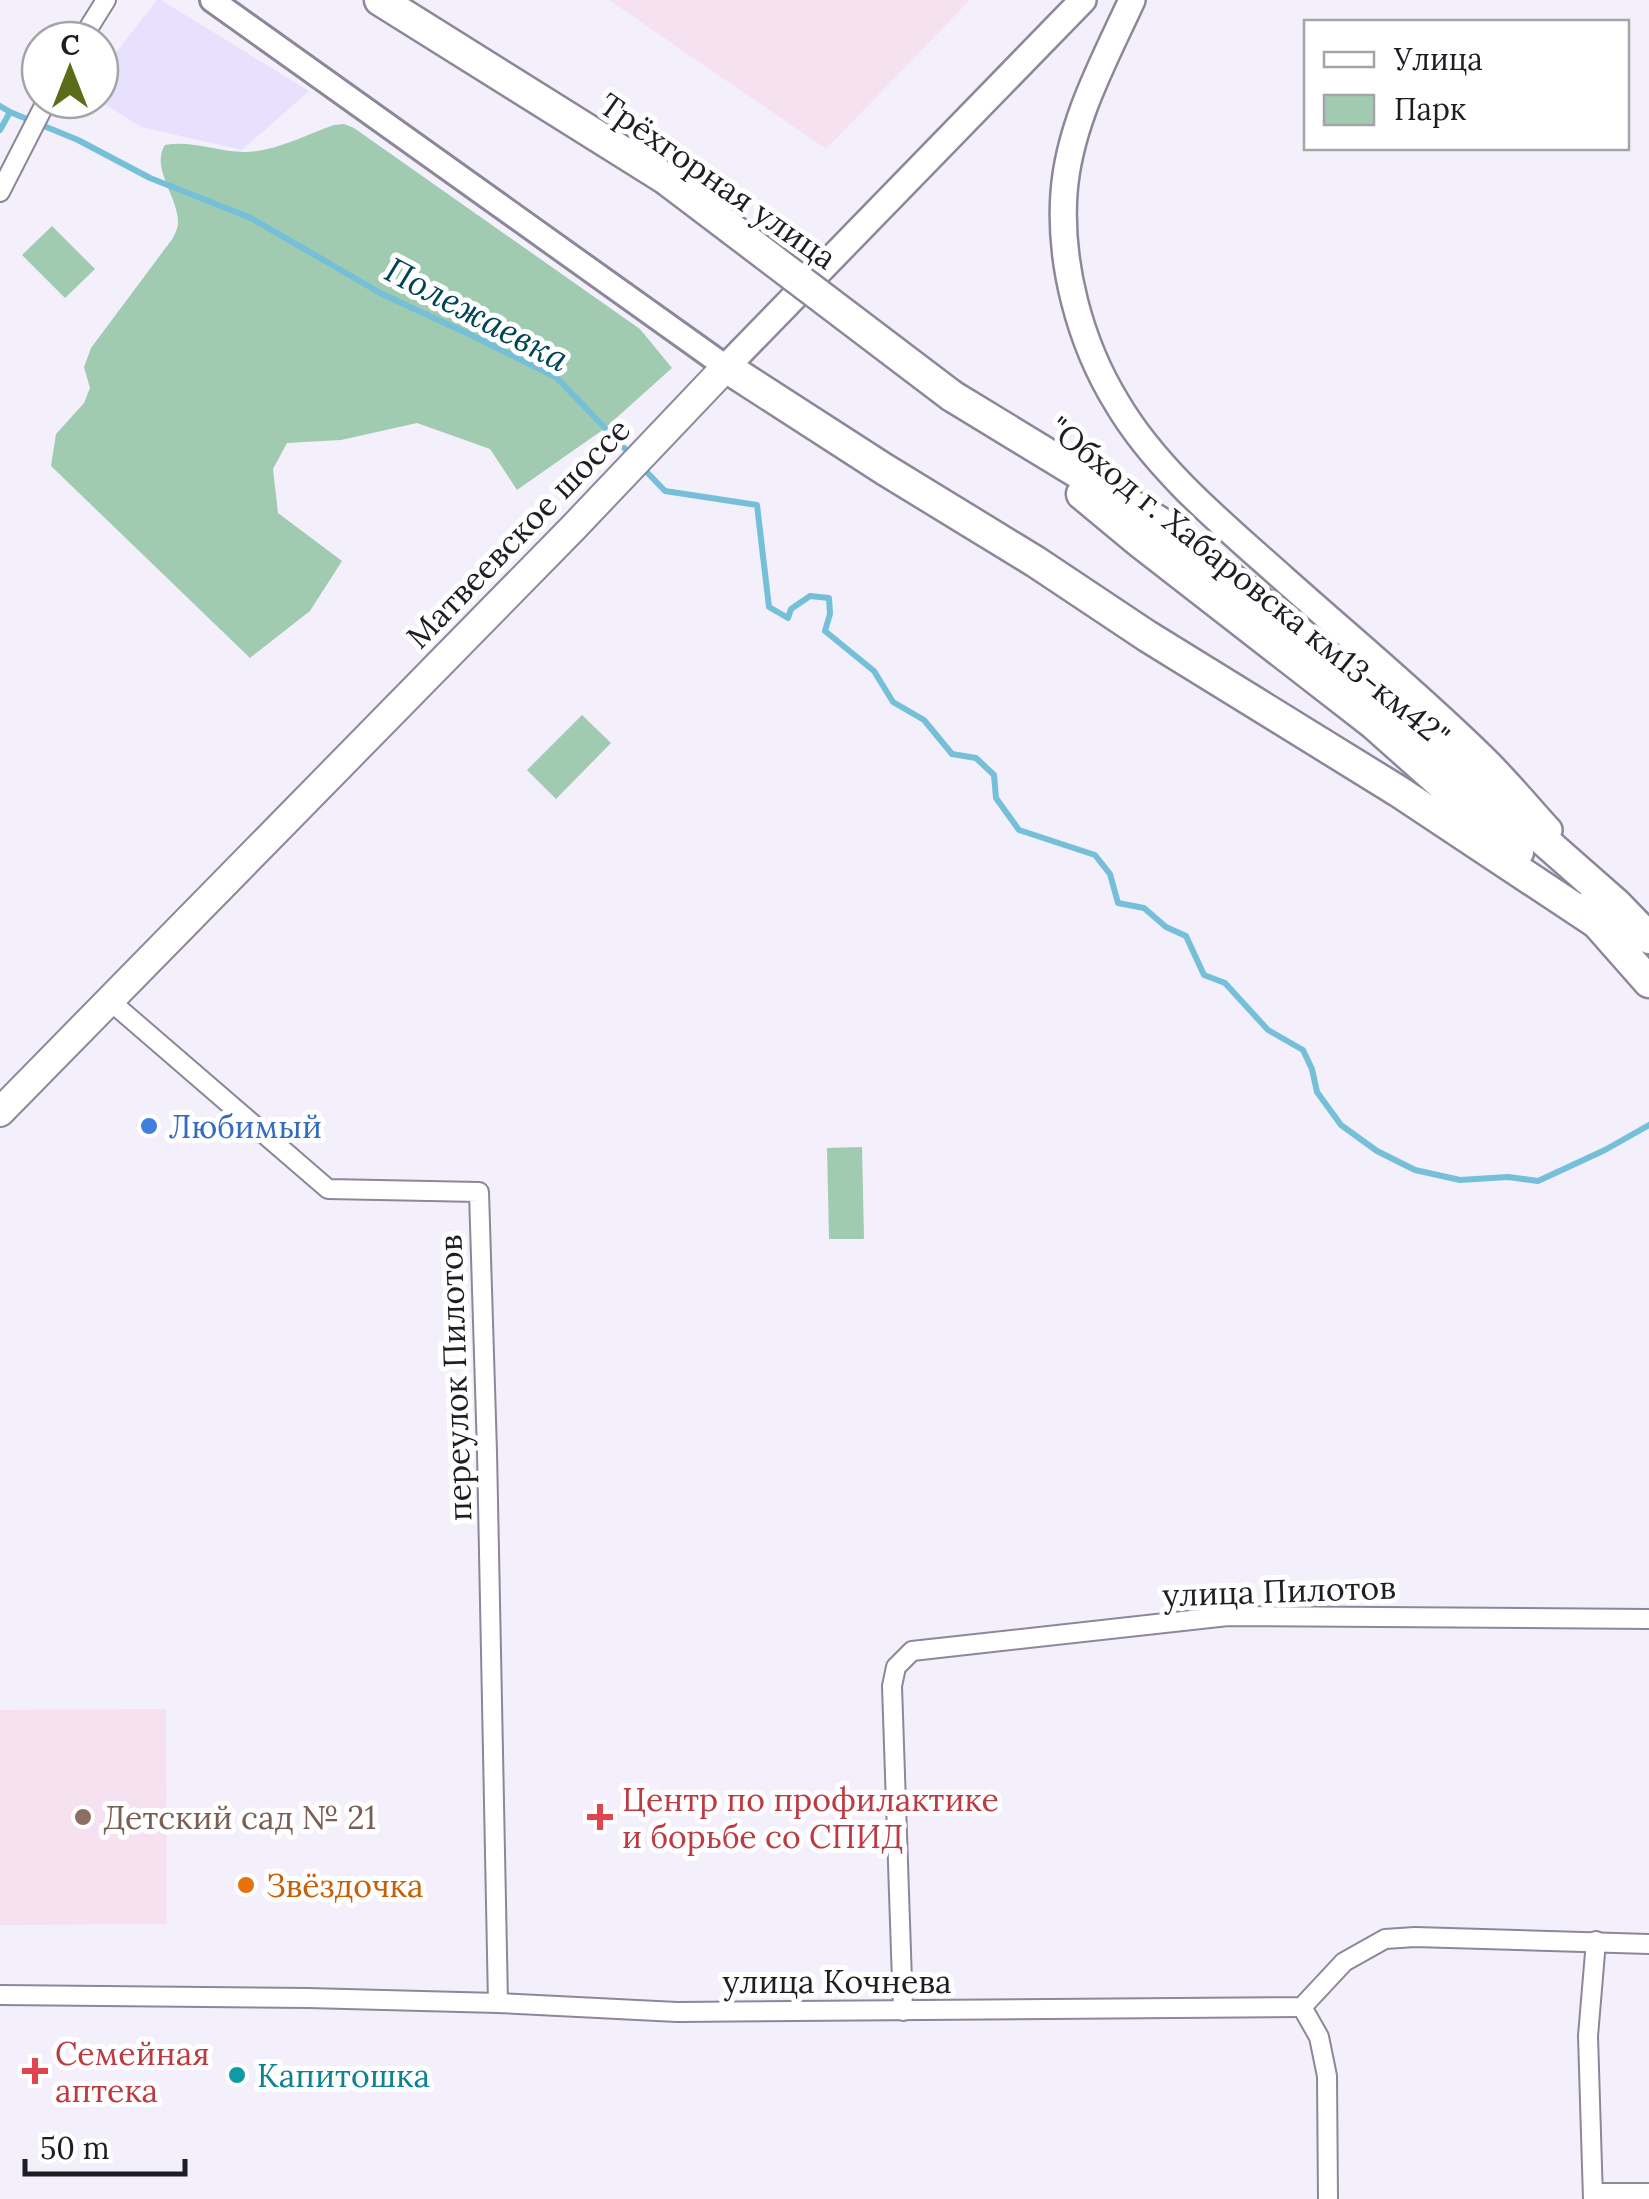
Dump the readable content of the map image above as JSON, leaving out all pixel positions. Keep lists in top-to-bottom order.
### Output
{
  "streets": {
    "highway": ["Трёхгорная улица", "\"Обход г. Хабаровска км13-км42\""],
    "main road": ["Матвеевское шоссе"],
    "street": ["переулок Пилотов", "улица Пилотов", "улица Кочнева"]
  },
  "crossings": [
    ["Трёхгорная улица", "\"Обход г. Хабаровска км13-км42\""],
    ["Матвеевское шоссе", "переулок Пилотов"],
    ["переулок Пилотов", "улица Кочнева"],
    ["улица Пилотов", "улица Кочнева"]
  ],
  "water": ["Полежаевка"],
  "places": {
    "other": [
      "Любимый",
      "Детский сад № 21",
      "Звёздочка",
      "Капитошка"
    ],
    "health": ["Центр по профилактике и борьбе со СПИД", "Семейная аптека"]
  },
  "legend": ["Улица", "Парк"],
  "scale_bar": "50 m",
  "north": "top"
}
